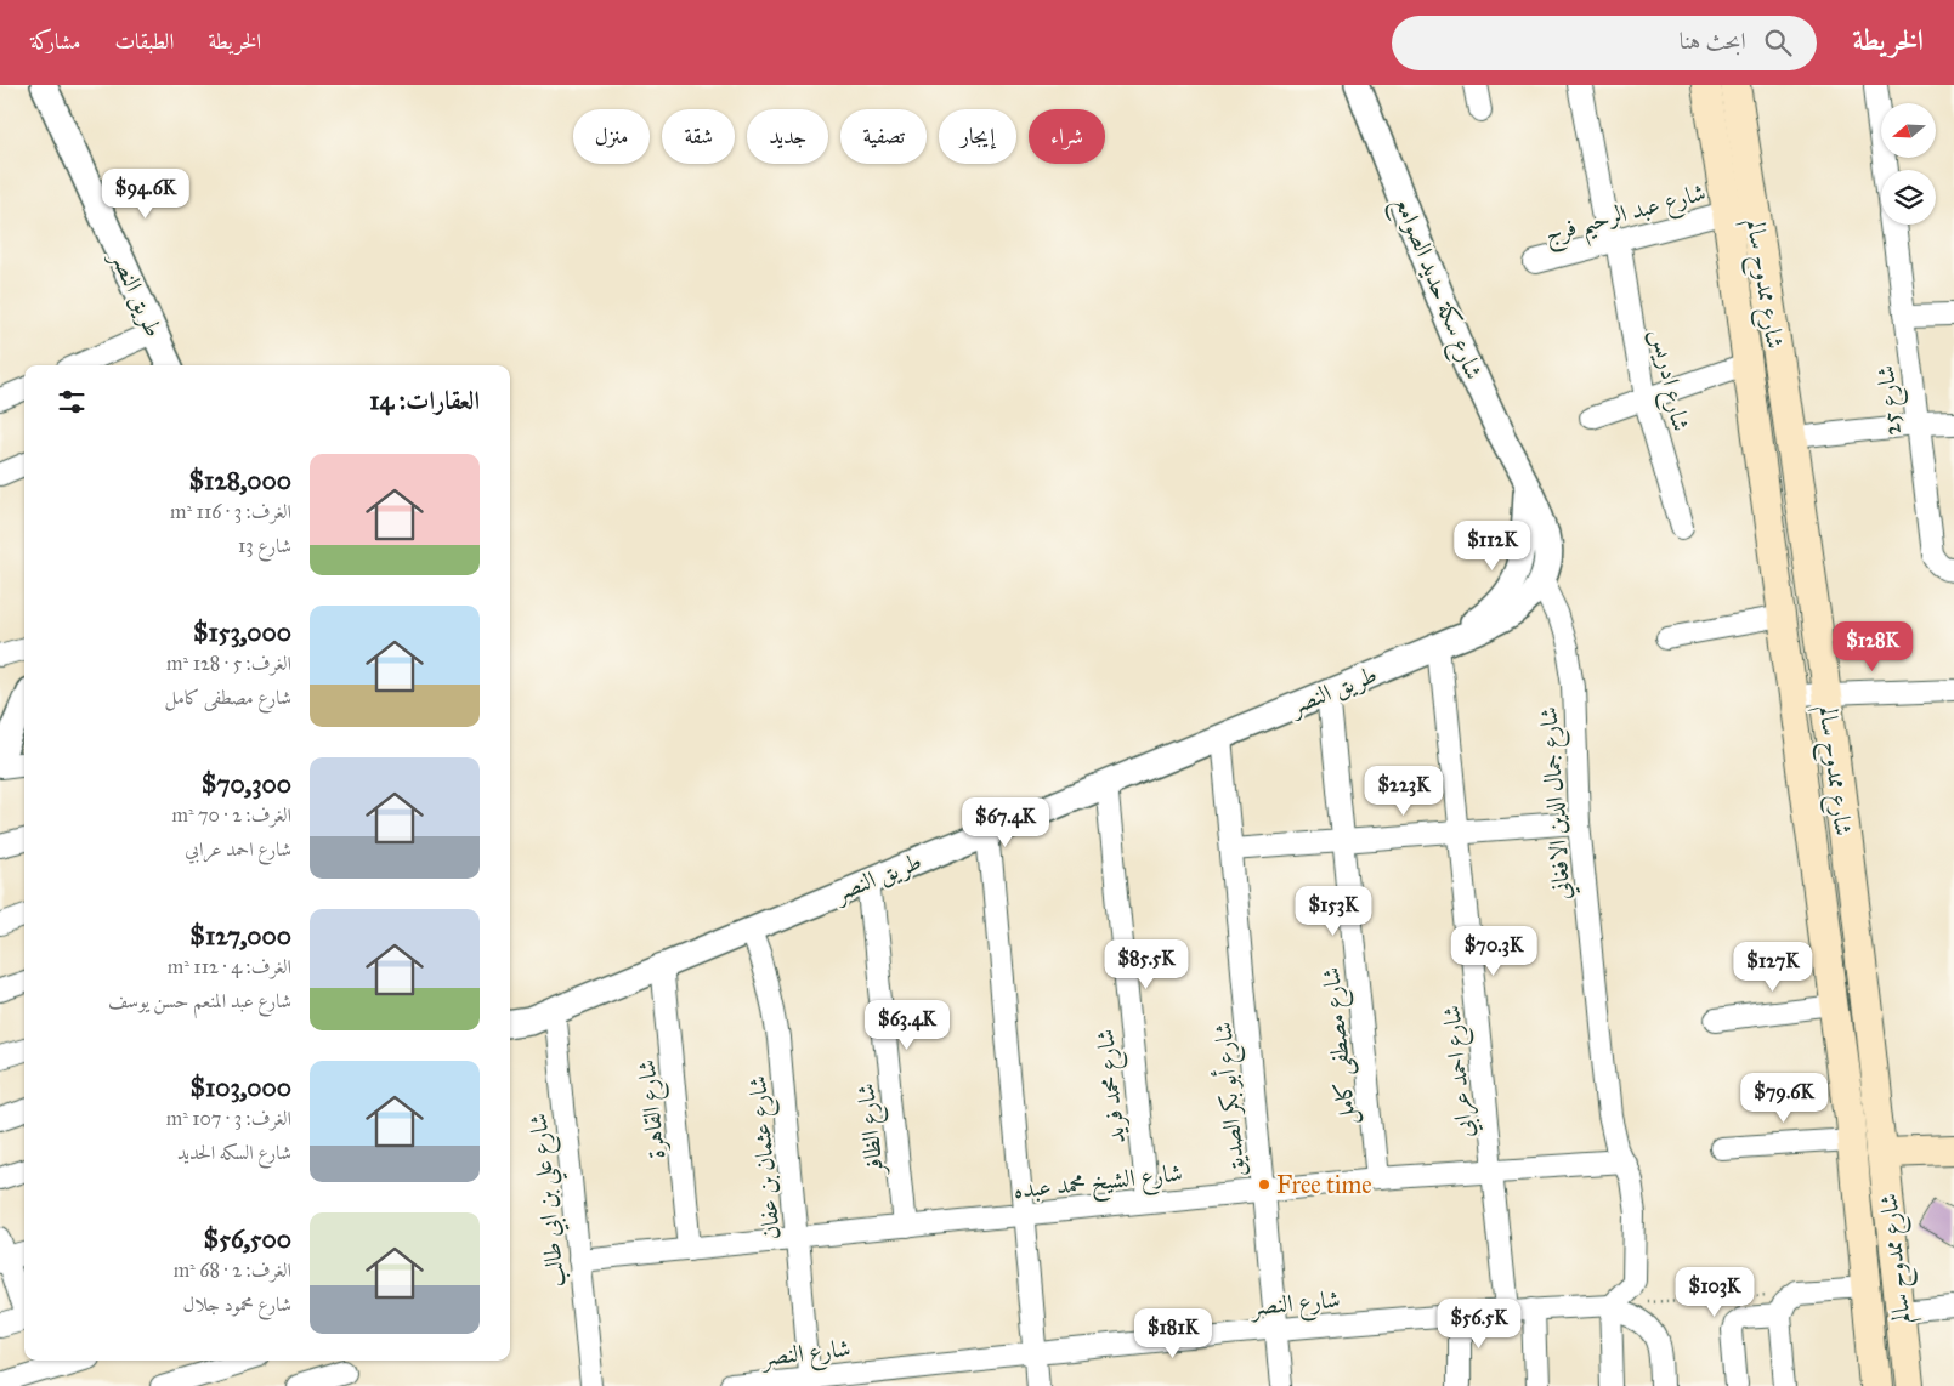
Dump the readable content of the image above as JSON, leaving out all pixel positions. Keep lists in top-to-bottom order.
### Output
{
  "streets": {
    "main road": ["شارع ممدوح سالم"],
    "street": [
      "شارع عبد الرحيم فرج",
      "شارع سكة حديد الصوامع",
      "طريق النصر",
      "شارع ادريس",
      "شارع 25",
      "شارع جمال الدين الافغاني",
      "شارع مصطفى كامل",
      "شارع احمد عرابي",
      "شارع محمد فريد",
      "شارع أبو بكر الصديق",
      "شارع القاهرة",
      "شارع الظافر",
      "شارع عثمان بن عفان",
      "شارع الشيخ محمد عبده",
      "شارع علي بن ابي طالب",
      "شارع النصر"
    ]
  },
  "crossings": [
    ["شارع عبد الرحيم فرج", "شارع ممدوح سالم"],
    ["شارع عبد الرحيم فرج", "شارع ادريس"],
    ["شارع سكة حديد الصوامع", "طريق النصر"],
    ["شارع سكة حديد الصوامع", "شارع جمال الدين الافغاني"],
    ["شارع سكة حديد الصوامع", "شارع احمد عرابي"],
    ["طريق النصر", "شارع مصطفى كامل"],
    ["طريق النصر", "شارع احمد عرابي"],
    ["طريق النصر", "شارع محمد فريد"],
    ["طريق النصر", "شارع أبو بكر الصديق"],
    ["طريق النصر", "شارع القاهرة"],
    ["طريق النصر", "شارع الظافر"],
    ["طريق النصر", "شارع عثمان بن عفان"],
    ["طريق النصر", "شارع علي بن ابي طالب"],
    ["شارع جمال الدين الافغاني", "شارع الشيخ محمد عبده"],
    ["شارع جمال الدين الافغاني", "شارع النصر"],
    ["شارع مصطفى كامل", "شارع الشيخ محمد عبده"],
    ["شارع احمد عرابي", "شارع الشيخ محمد عبده"],
    ["شارع احمد عرابي", "شارع النصر"],
    ["شارع محمد فريد", "شارع الشيخ محمد عبده"],
    ["شارع أبو بكر الصديق", "شارع الشيخ محمد عبده"],
    ["شارع أبو بكر الصديق", "شارع النصر"],
    ["شارع القاهرة", "شارع الشيخ محمد عبده"],
    ["شارع الظافر", "شارع الشيخ محمد عبده"],
    ["شارع عثمان بن عفان", "شارع الشيخ محمد عبده"],
    ["شارع عثمان بن عفان", "شارع النصر"],
    ["شارع الشيخ محمد عبده", "شارع علي بن ابي طالب"]
  ],
  "places": ["Free time"],
  "north": "left",
  "page": {
    "header": "الخريطة",
    "search": "ابحث هنا",
    "nav": ["الخريطة", "الطبقات", "مشاركة"],
    "chip": [
      "شراء",
      "إيجار",
      "تصفية",
      "جديد",
      "شقة",
      "منزل"
    ],
    "price": [
      "$94.6K",
      "$112K",
      "$128K",
      "$223K",
      "$67.4K",
      "$153K",
      "$70.3K",
      "$85.5K",
      "$127K",
      "$63.4K",
      "$79.6K",
      "$103K",
      "$56.5K",
      "$181K"
    ],
    "heading": "العقارات: 14",
    "list": [
      {
        "name": "$128,000",
        "note": "الغرف: 3 · 116 m² · شارع 13"
      },
      {
        "name": "$153,000",
        "note": "الغرف: 5 · 128 m² · شارع مصطفى كامل"
      },
      {
        "name": "$70,300",
        "note": "الغرف: 2 · 70 m² · شارع احمد عرابي"
      },
      {
        "name": "$127,000",
        "note": "الغرف: 4 · 112 m² · شارع عبد المنعم حسن يوسف"
      },
      {
        "name": "$103,000",
        "note": "الغرف: 3 · 107 m² · شارع السكه الحديد"
      },
      {
        "name": "$56,500",
        "note": "الغرف: 2 · 68 m² · شارع محمود جلال"
      }
    ]
  }
}
